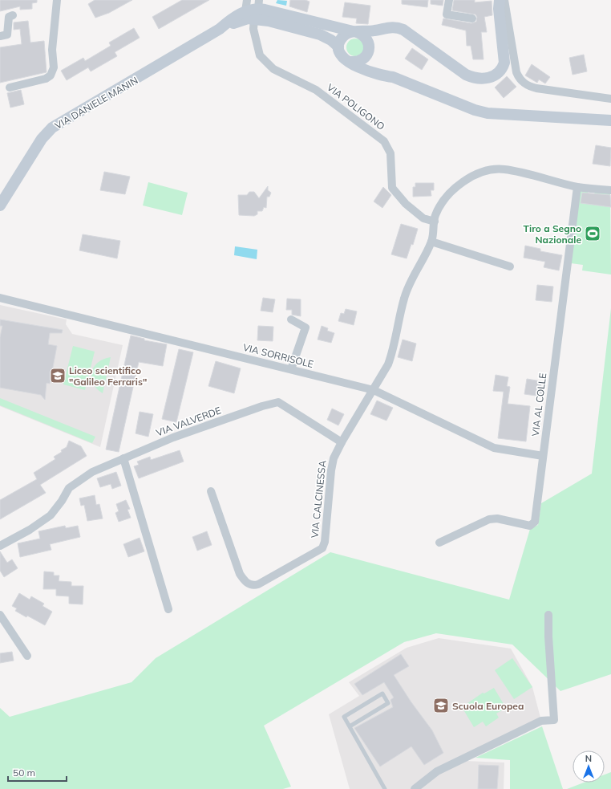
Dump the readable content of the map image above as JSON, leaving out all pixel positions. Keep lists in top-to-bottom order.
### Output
{
  "streets": {
    "main road": ["VIA DANIELE MANIN"],
    "street": [
      "VIA POLIGONO",
      "VIA SORRISOLE",
      "VIA AL COLLE",
      "VIA VALVERDE",
      "VIA CALCINESSA"
    ]
  },
  "crossings": [
    ["VIA DANIELE MANIN", "VIA POLIGONO"],
    ["VIA SORRISOLE", "VIA AL COLLE"],
    ["VIA VALVERDE", "VIA CALCINESSA"]
  ],
  "places": {
    "sports": ["Tiro a Segno Nazionale"],
    "school or university": ["Liceo scientifico \"Galileo Ferraris\"", "Scuola Europea"]
  },
  "scale_bar": "50 m",
  "north": "top"
}
